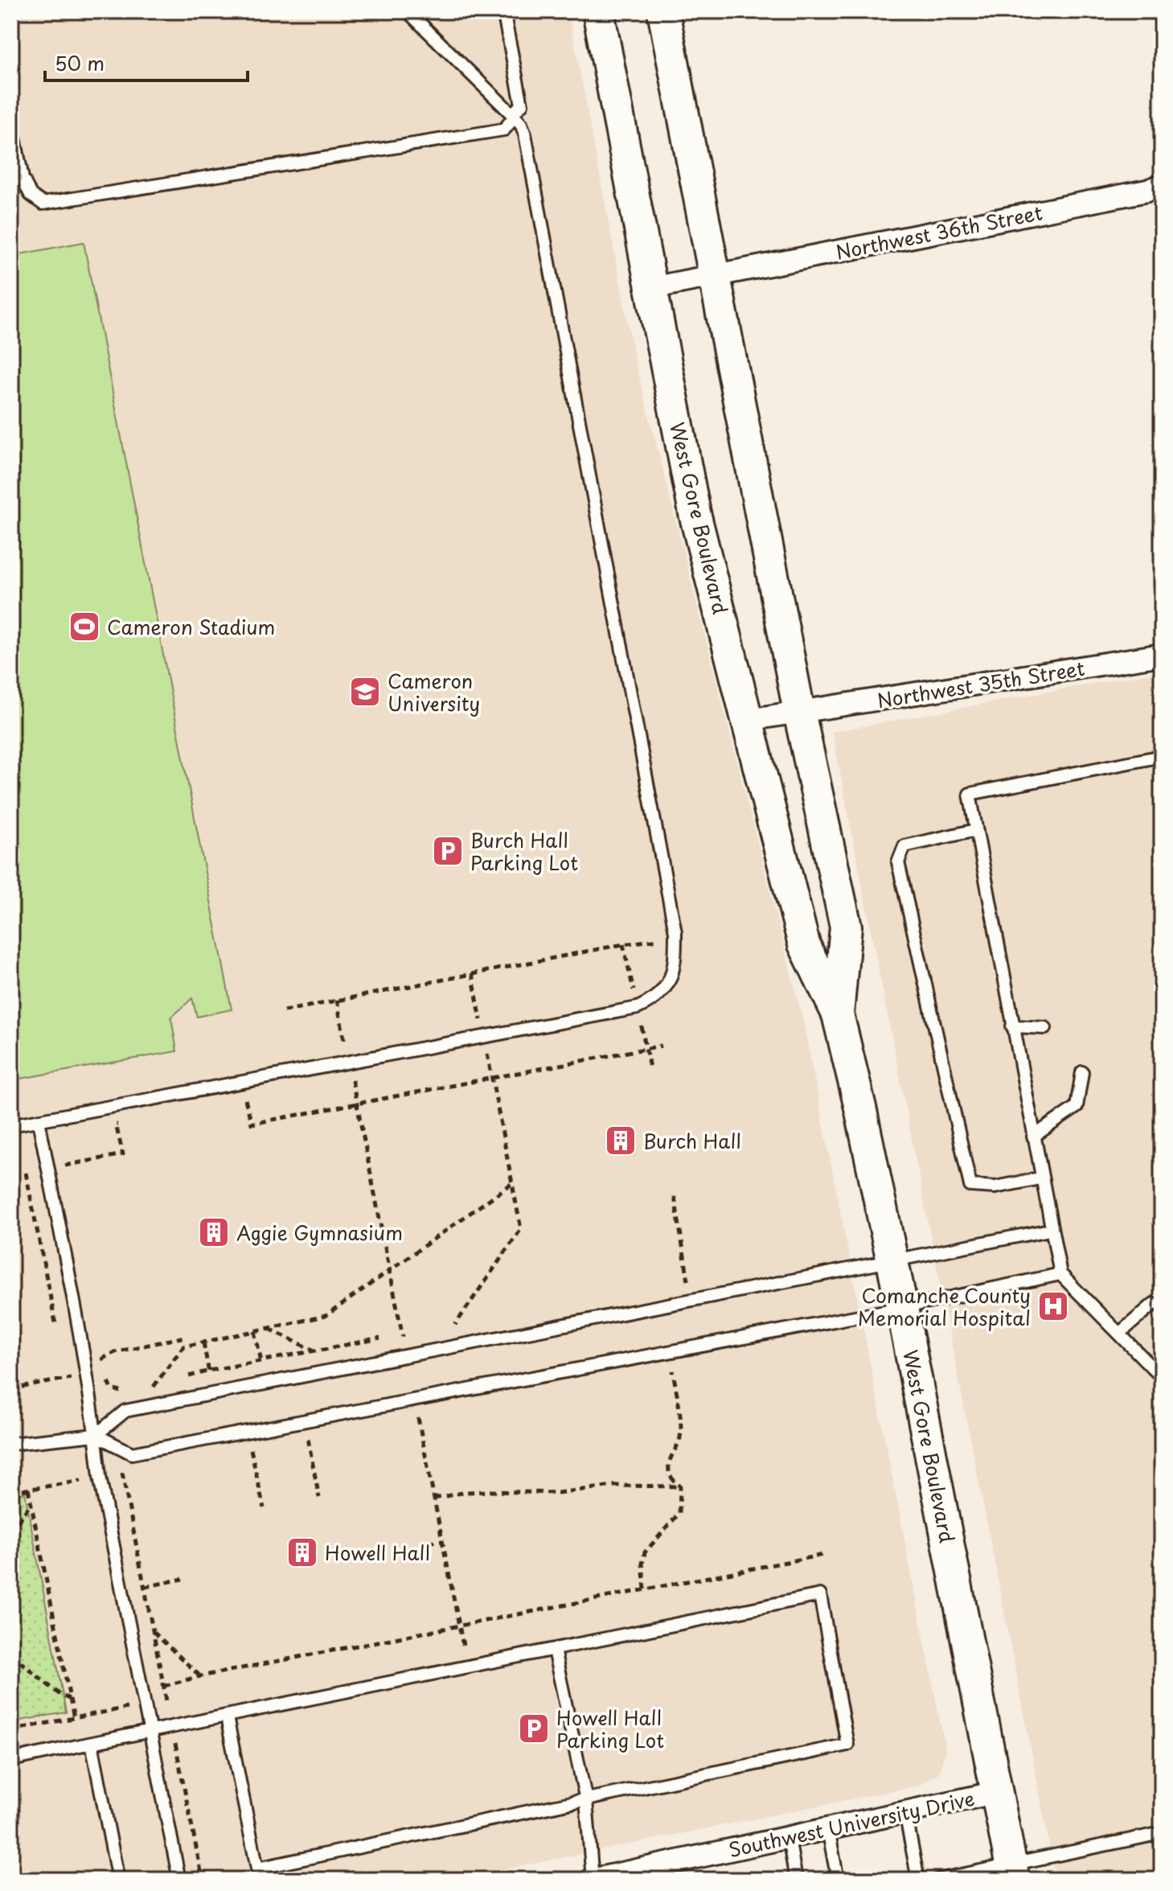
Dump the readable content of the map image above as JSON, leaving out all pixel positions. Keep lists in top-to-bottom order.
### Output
{
  "streets": {
    "main road": ["West Gore Boulevard"],
    "street": ["Northwest 36th Street", "Northwest 35th Street", "Southwest University Drive"]
  },
  "crossings": [
    ["Northwest 36th Street", "West Gore Boulevard"],
    ["West Gore Boulevard", "Northwest 35th Street"],
    ["West Gore Boulevard", "Southwest University Drive"]
  ],
  "places": {
    "sports": ["Cameron Stadium"],
    "school or university": ["Cameron University"],
    "parking": ["Burch Hall Parking Lot", "Howell Hall Parking Lot"],
    "building": ["Burch Hall", "Aggie Gymnasium", "Howell Hall"],
    "hospital": ["Comanche County Memorial Hospital"]
  },
  "scale_bar": "50 m"
}
